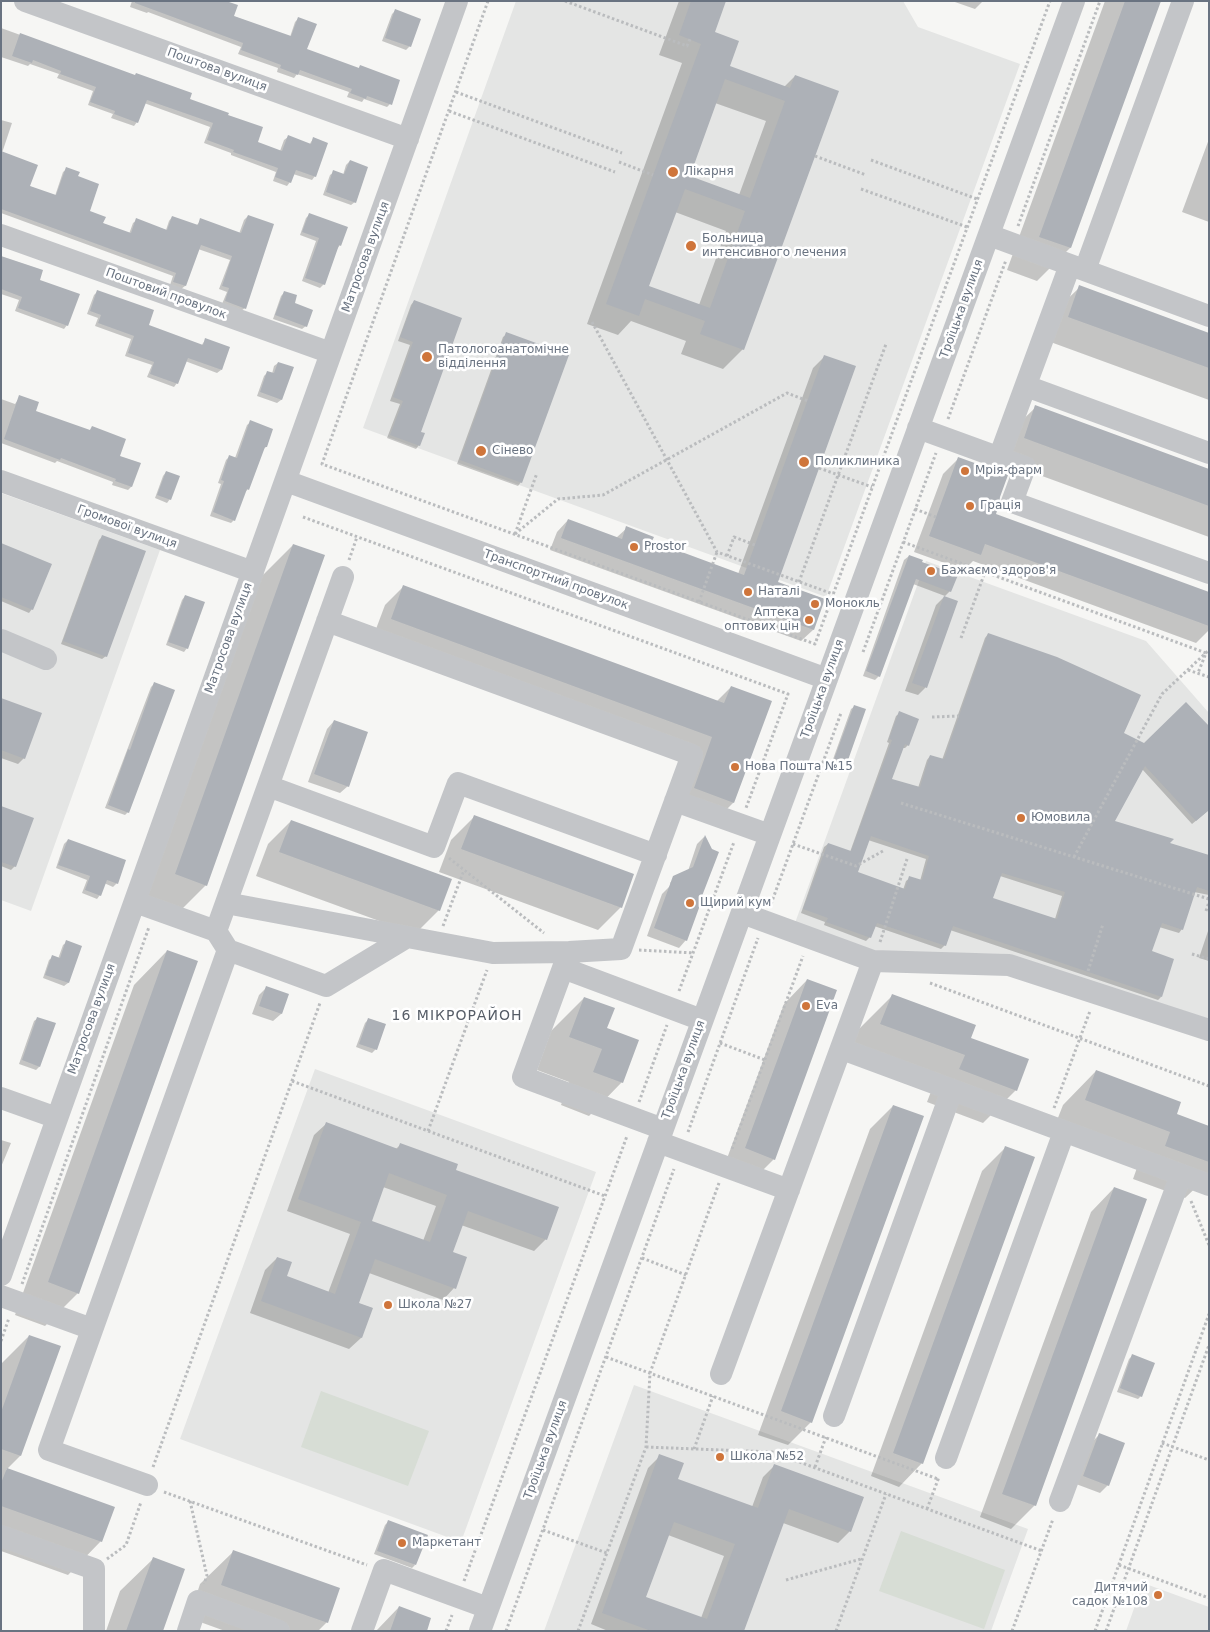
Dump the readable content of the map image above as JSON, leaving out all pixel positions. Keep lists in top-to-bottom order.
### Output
{
  "streets": {
    "street": [
      "Поштова вулиця",
      "Матросова вулиця",
      "Поштовий провулок",
      "Троїцька вулиця",
      "Громової вулиця",
      "Транспортний провулок"
    ]
  },
  "crossings": [
    ["Поштова вулиця", "Матросова вулиця"],
    ["Матросова вулиця", "Поштовий провулок"],
    ["Матросова вулиця", "Громової вулиця"],
    ["Матросова вулиця", "Транспортний провулок"],
    ["Троїцька вулиця", "Транспортний провулок"]
  ],
  "districts": ["16 МІКРОРАЙОН"],
  "places": [
    "Лікарня",
    "Больница интенсивного лечения",
    "Патологоанатомічне відділення",
    "Сінево",
    "Поликлиника",
    "Мрія-фарм",
    "Грація",
    "Prostor",
    "Бажаємо здоров'я",
    "Наталі",
    "Монокль",
    "Аптека оптових цін",
    "Нова Пошта №15",
    "Юмовила",
    "Щирий кум",
    "Eva",
    "Школа №27",
    "Школа №52",
    "Маркетант",
    "Дитячий садок №108"
  ]
}
